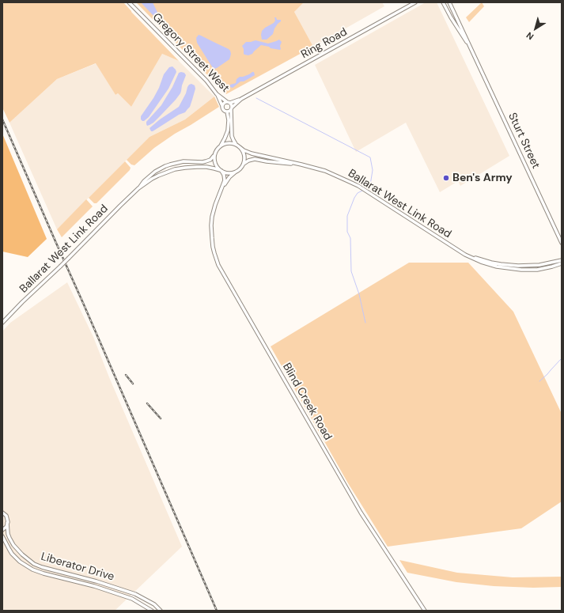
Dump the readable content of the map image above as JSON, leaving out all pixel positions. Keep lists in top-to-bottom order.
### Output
{
  "streets": {
    "main road": [
      "Ring Road",
      "Gregory Street West",
      "Sturt Street",
      "Ballarat West Link Road",
      "Blind Creek Road",
      "Liberator Drive"
    ]
  },
  "crossings": [
    ["Ring Road", "Gregory Street West"],
    ["Ballarat West Link Road", "Blind Creek Road"]
  ],
  "places": ["Ben's Army"],
  "north": "bottom left"
}
